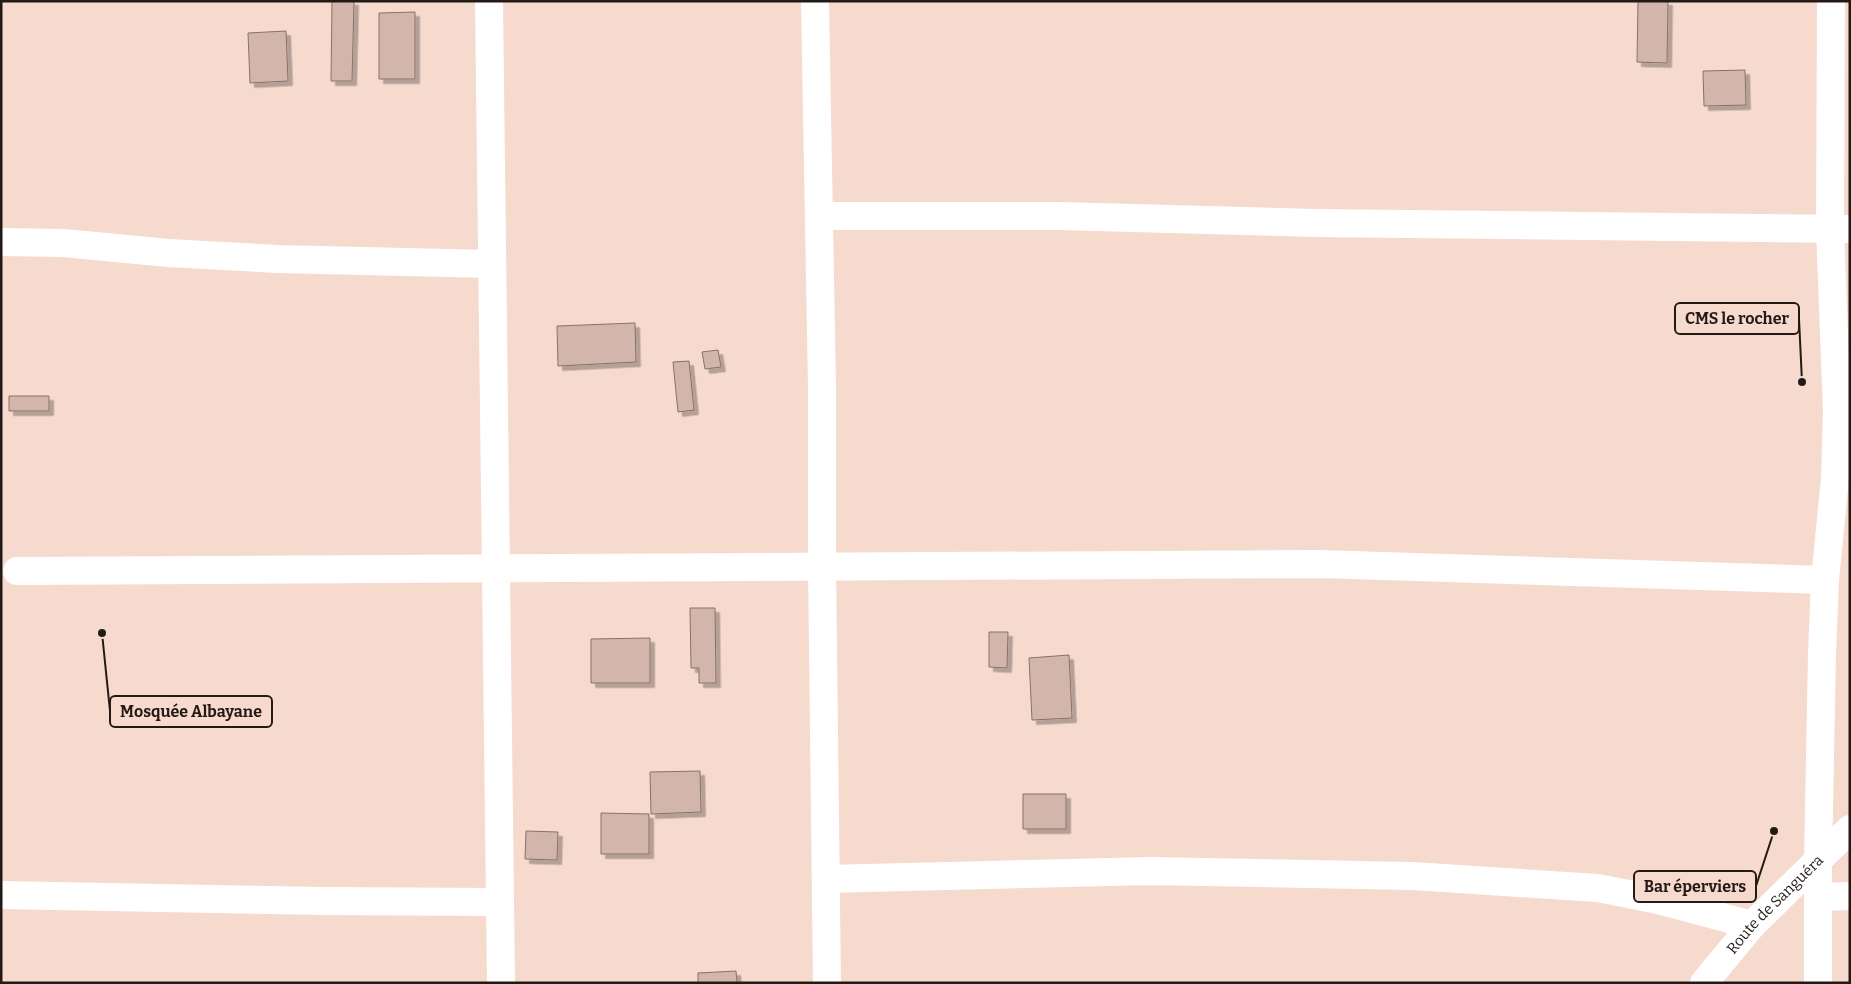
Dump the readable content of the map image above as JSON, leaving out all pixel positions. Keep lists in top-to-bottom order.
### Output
{
  "streets": {
    "street": ["Route de Sanguéra"]
  },
  "places": ["CMS le rocher", "Mosquée Albayane", "Bar éperviers"]
}
